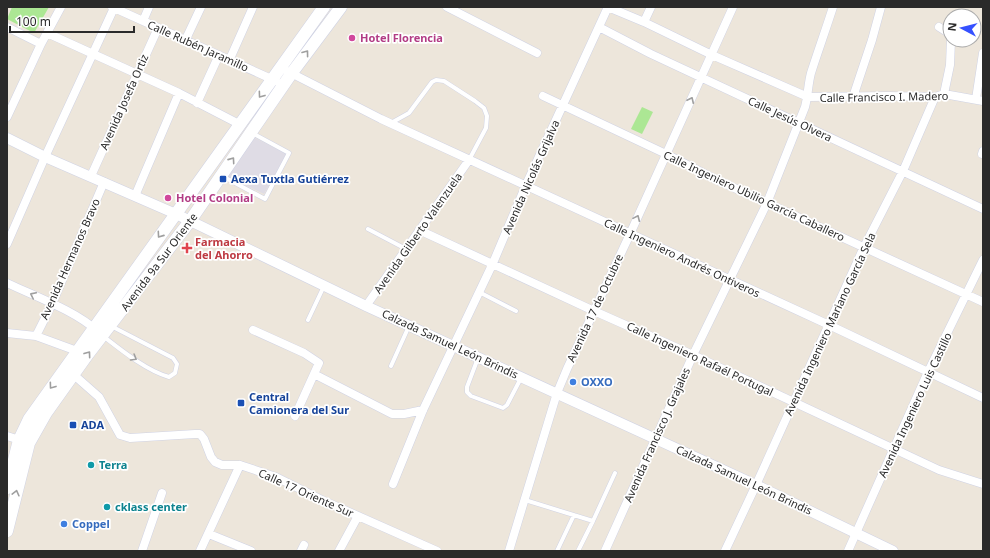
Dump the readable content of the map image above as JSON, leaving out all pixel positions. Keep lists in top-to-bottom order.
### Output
{
  "streets": {
    "main road": ["Avenida 9a Sur Oriente"],
    "street": [
      "Calle Rubén Jaramillo",
      "Calle Francisco I. Madero",
      "Avenida Josefa Ortiz",
      "Calle Jesús Olvera",
      "Avenida Nicolás Grijalva",
      "Calle Ingeniero Ubilio García Caballero",
      "Avenida Gilberto Valenzuela",
      "Calle Ingeniero Andrés Ontiveros",
      "Avenida Hermanos Bravo",
      "Avenida 17 de Octubre",
      "Avenida Ingeniero Mariano García Sela",
      "Calzada Samuel León Brindis",
      "Calle Ingeniero Rafaél Portugal",
      "Avenida Ingeniero Luis Castillo",
      "Avenida Francisco J. Grajales",
      "Calle 17 Oriente Sur"
    ]
  },
  "crossings": [
    ["Calle Rubén Jaramillo", "Avenida Josefa Ortiz"],
    ["Calle Rubén Jaramillo", "Avenida 9a Sur Oriente"],
    ["Calle Francisco I. Madero", "Avenida Ingeniero Mariano García Sela"],
    ["Calle Francisco I. Madero", "Avenida Francisco J. Grajales"],
    ["Avenida Josefa Ortiz", "Calzada Samuel León Brindis"],
    ["Calle Jesús Olvera", "Avenida Nicolás Grijalva"],
    ["Calle Jesús Olvera", "Avenida 17 de Octubre"],
    ["Calle Jesús Olvera", "Avenida Ingeniero Mariano García Sela"],
    ["Calle Jesús Olvera", "Avenida Francisco J. Grajales"],
    ["Avenida Nicolás Grijalva", "Calle Ingeniero Ubilio García Caballero"],
    ["Avenida Nicolás Grijalva", "Calle Ingeniero Andrés Ontiveros"],
    ["Avenida Nicolás Grijalva", "Calzada Samuel León Brindis"],
    ["Avenida Nicolás Grijalva", "Calle Ingeniero Rafaél Portugal"],
    ["Calle Ingeniero Ubilio García Caballero", "Avenida 17 de Octubre"],
    ["Calle Ingeniero Ubilio García Caballero", "Avenida Ingeniero Mariano García Sela"],
    ["Calle Ingeniero Ubilio García Caballero", "Avenida Ingeniero Luis Castillo"],
    ["Calle Ingeniero Ubilio García Caballero", "Avenida Francisco J. Grajales"],
    ["Avenida Gilberto Valenzuela", "Calle Ingeniero Andrés Ontiveros"],
    ["Avenida Gilberto Valenzuela", "Calzada Samuel León Brindis"],
    ["Avenida Gilberto Valenzuela", "Calle Ingeniero Rafaél Portugal"],
    ["Calle Ingeniero Andrés Ontiveros", "Avenida 9a Sur Oriente"],
    ["Calle Ingeniero Andrés Ontiveros", "Avenida 17 de Octubre"],
    ["Calle Ingeniero Andrés Ontiveros", "Avenida Ingeniero Mariano García Sela"],
    ["Calle Ingeniero Andrés Ontiveros", "Avenida Ingeniero Luis Castillo"],
    ["Calle Ingeniero Andrés Ontiveros", "Avenida Francisco J. Grajales"],
    ["Avenida Hermanos Bravo", "Calzada Samuel León Brindis"],
    ["Avenida 9a Sur Oriente", "Calzada Samuel León Brindis"],
    ["Avenida 9a Sur Oriente", "Calle 17 Oriente Sur"],
    ["Avenida 17 de Octubre", "Calzada Samuel León Brindis"],
    ["Avenida 17 de Octubre", "Calle Ingeniero Rafaél Portugal"],
    ["Avenida Ingeniero Mariano García Sela", "Calzada Samuel León Brindis"],
    ["Avenida Ingeniero Mariano García Sela", "Calle Ingeniero Rafaél Portugal"],
    ["Calzada Samuel León Brindis", "Avenida Ingeniero Luis Castillo"],
    ["Calzada Samuel León Brindis", "Avenida Francisco J. Grajales"],
    ["Calle Ingeniero Rafaél Portugal", "Avenida Ingeniero Luis Castillo"],
    ["Calle Ingeniero Rafaél Portugal", "Avenida Francisco J. Grajales"]
  ],
  "places": {
    "other": [
      "Hotel Florencia",
      "Hotel Colonial",
      "OXXO",
      "Terra",
      "cklass center",
      "Coppel"
    ],
    "transit": ["Aexa Tuxtla Gutiérrez", "Central Camionera del Sur", "ADA"],
    "health": ["Farmacia del Ahorro"]
  },
  "scale_bar": "100 m",
  "north": "left"
}
